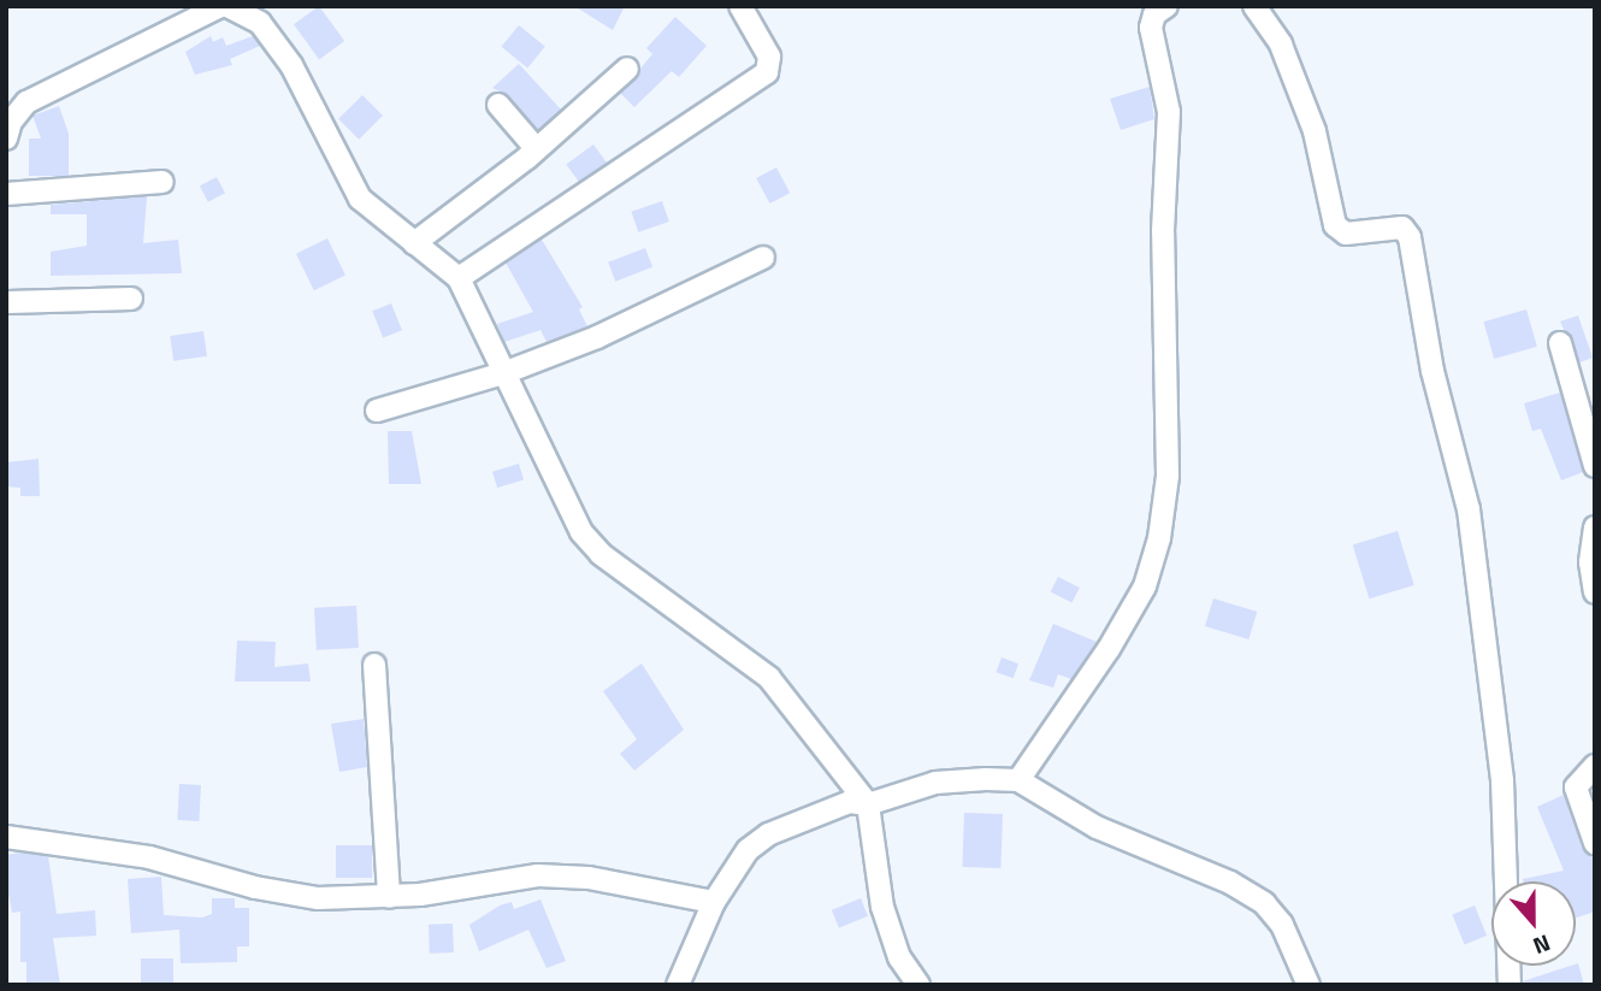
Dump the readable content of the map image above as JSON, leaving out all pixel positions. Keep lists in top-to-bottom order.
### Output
{
  "north": "bottom"
}
